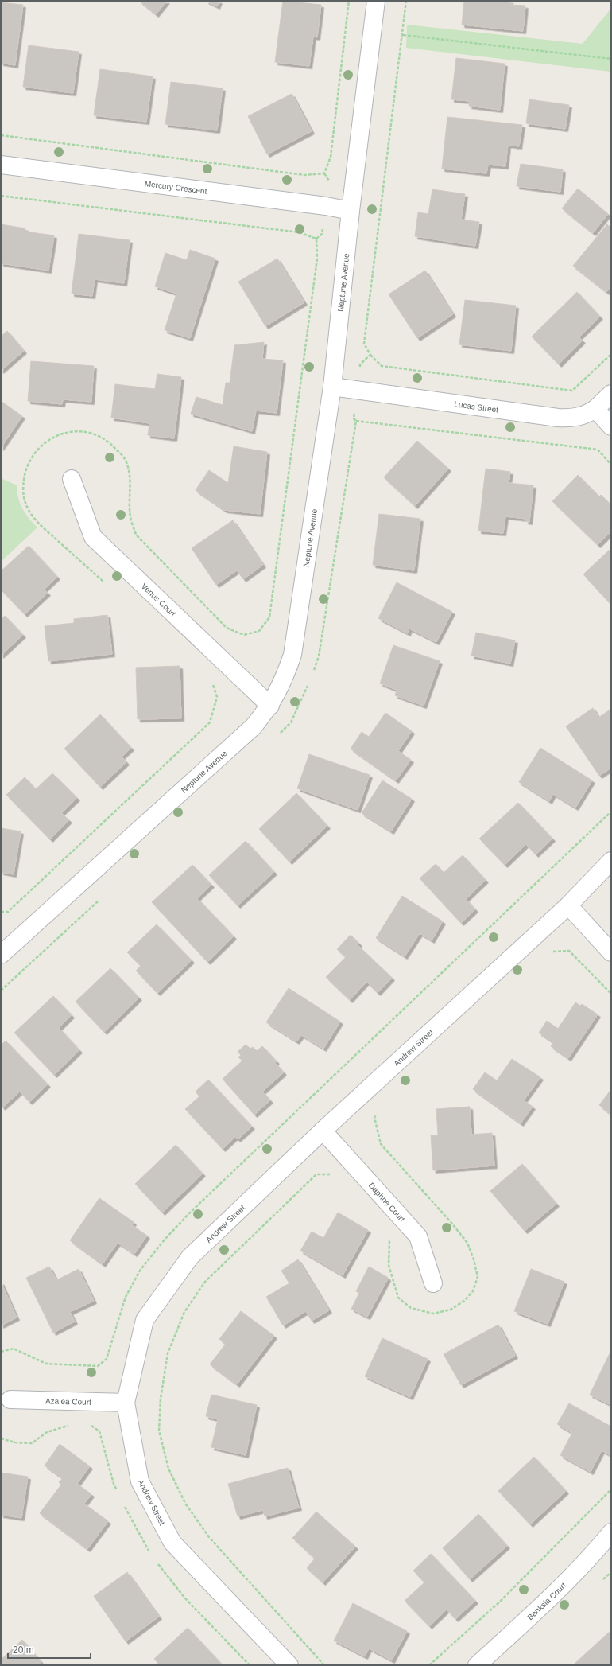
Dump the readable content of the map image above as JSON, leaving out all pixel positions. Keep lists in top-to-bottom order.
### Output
{
  "streets": {
    "street": [
      "Mercury Crescent",
      "Neptune Avenue",
      "Lucas Street",
      "Venus Court",
      "Andrew Street",
      "Daphne Court",
      "Azalea Court",
      "Banksia Court"
    ]
  },
  "crossings": [
    ["Mercury Crescent", "Neptune Avenue"],
    ["Neptune Avenue", "Lucas Street"],
    ["Neptune Avenue", "Venus Court"],
    ["Andrew Street", "Daphne Court"],
    ["Andrew Street", "Azalea Court"]
  ],
  "scale_bar": "20 m"
}
